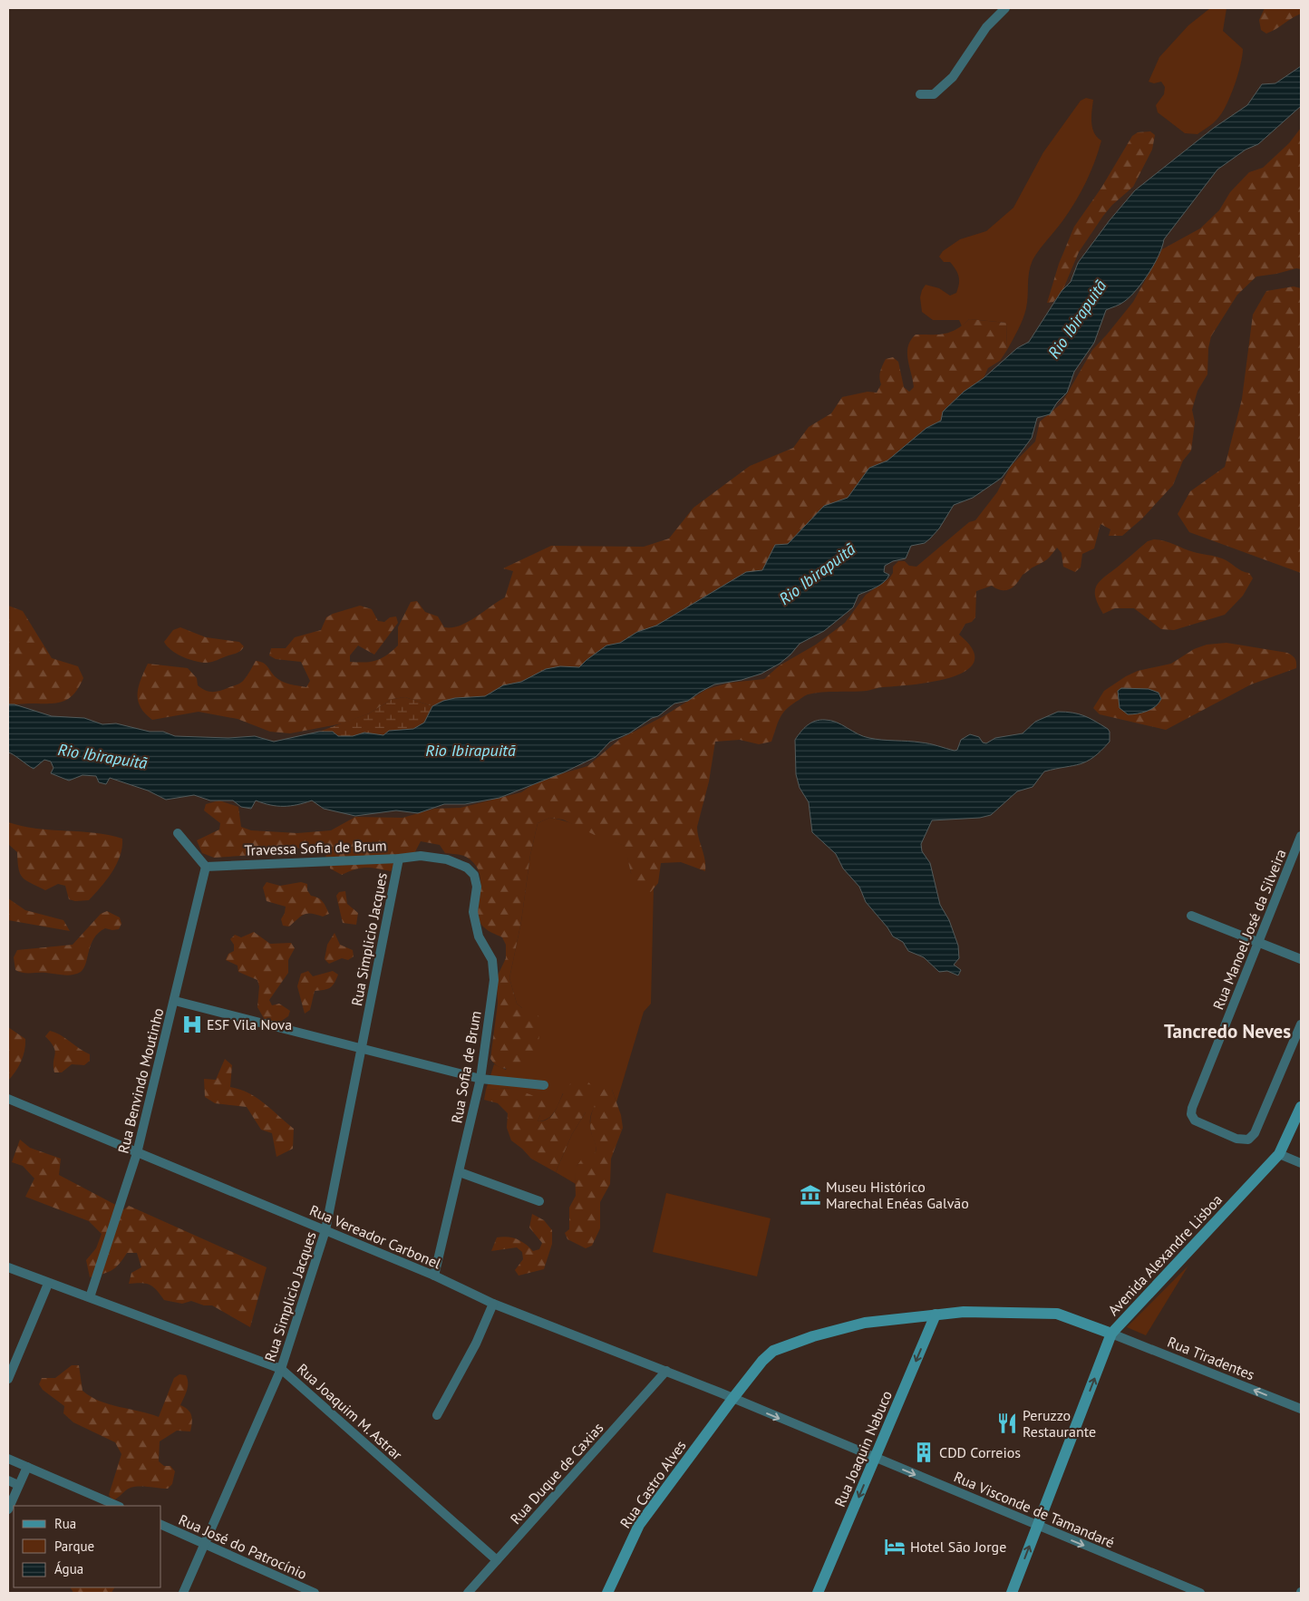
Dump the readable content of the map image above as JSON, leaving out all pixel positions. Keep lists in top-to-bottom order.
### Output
{
  "streets": {
    "street": [
      "Travessa Sofia de Brum",
      "Rua Manoel José da Silveira",
      "Rua Simplicio Jacques",
      "Rua Sofia de Brum",
      "Rua Benvindo Moutinho",
      "Rua Vereador Carbonel",
      "Avenida Alexandre Lisboa",
      "Rua Tiradentes",
      "Rua Joaquim M. Astrar",
      "Rua Joaquin Nabuco",
      "Rua Duque de Caxias",
      "Rua Castro Alves",
      "Rua Visconde de Tamandaré",
      "Rua José do Patrocínio"
    ]
  },
  "crossings": [
    ["Travessa Sofia de Brum", "Rua Simplicio Jacques"],
    ["Travessa Sofia de Brum", "Rua Sofia de Brum"],
    ["Travessa Sofia de Brum", "Rua Benvindo Moutinho"],
    ["Rua Simplicio Jacques", "Rua Vereador Carbonel"],
    ["Rua Simplicio Jacques", "Rua Joaquim M. Astrar"],
    ["Rua Simplicio Jacques", "Rua José do Patrocínio"],
    ["Rua Sofia de Brum", "Rua Vereador Carbonel"],
    ["Rua Benvindo Moutinho", "Rua Vereador Carbonel"],
    ["Rua Benvindo Moutinho", "Rua Joaquim M. Astrar"],
    ["Rua Vereador Carbonel", "Avenida Alexandre Lisboa"],
    ["Rua Vereador Carbonel", "Rua Duque de Caxias"],
    ["Rua Vereador Carbonel", "Rua Castro Alves"],
    ["Rua Vereador Carbonel", "Rua Visconde de Tamandaré"],
    ["Avenida Alexandre Lisboa", "Rua Tiradentes"],
    ["Avenida Alexandre Lisboa", "Rua Joaquin Nabuco"],
    ["Avenida Alexandre Lisboa", "Rua Castro Alves"],
    ["Avenida Alexandre Lisboa", "Rua Visconde de Tamandaré"],
    ["Rua Joaquim M. Astrar", "Rua Duque de Caxias"],
    ["Rua Joaquin Nabuco", "Rua Visconde de Tamandaré"],
    ["Rua Castro Alves", "Rua Visconde de Tamandaré"]
  ],
  "one_way": ["Rua Tiradentes", "Rua Joaquin Nabuco", "Rua Visconde de Tamandaré"],
  "districts": ["Tancredo Neves"],
  "water": ["Rio Ibirapuitã"],
  "places": {
    "hospital": ["ESF Vila Nova"],
    "museum": ["Museu Histórico Marechal Enéas Galvão"],
    "restaurant": ["Peruzzo Restaurante"],
    "building": ["CDD Correios"],
    "hotel": ["Hotel São Jorge"]
  },
  "legend": ["Rua", "Parque", "Água"]
}
